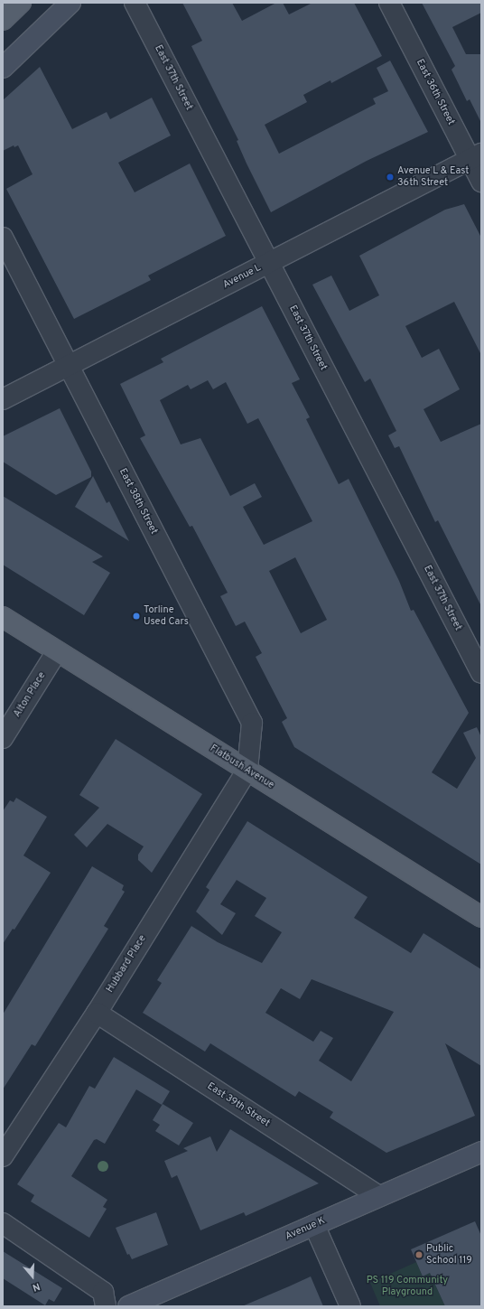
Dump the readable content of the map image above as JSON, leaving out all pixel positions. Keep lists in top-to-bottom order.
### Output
{
  "streets": {
    "main road": ["Flatbush Avenue"],
    "street": [
      "East 37th Street",
      "East 36th Street",
      "Avenue L",
      "East 38th Street",
      "Alton Place",
      "Hubbard Place",
      "East 39th Street",
      "Avenue K"
    ]
  },
  "crossings": [
    ["East 37th Street", "Avenue L"],
    ["East 36th Street", "Avenue L"],
    ["Avenue L", "East 38th Street"],
    ["East 38th Street", "Flatbush Avenue"],
    ["East 38th Street", "Hubbard Place"],
    ["Alton Place", "Flatbush Avenue"],
    ["Flatbush Avenue", "Hubbard Place"],
    ["Hubbard Place", "East 39th Street"],
    ["East 39th Street", "Avenue K"]
  ],
  "parks": ["PS 119 Community Playground"],
  "places": ["Avenue L & East 36th Street", "Torline Used Cars", "Public School 119"],
  "north": "bottom"
}
